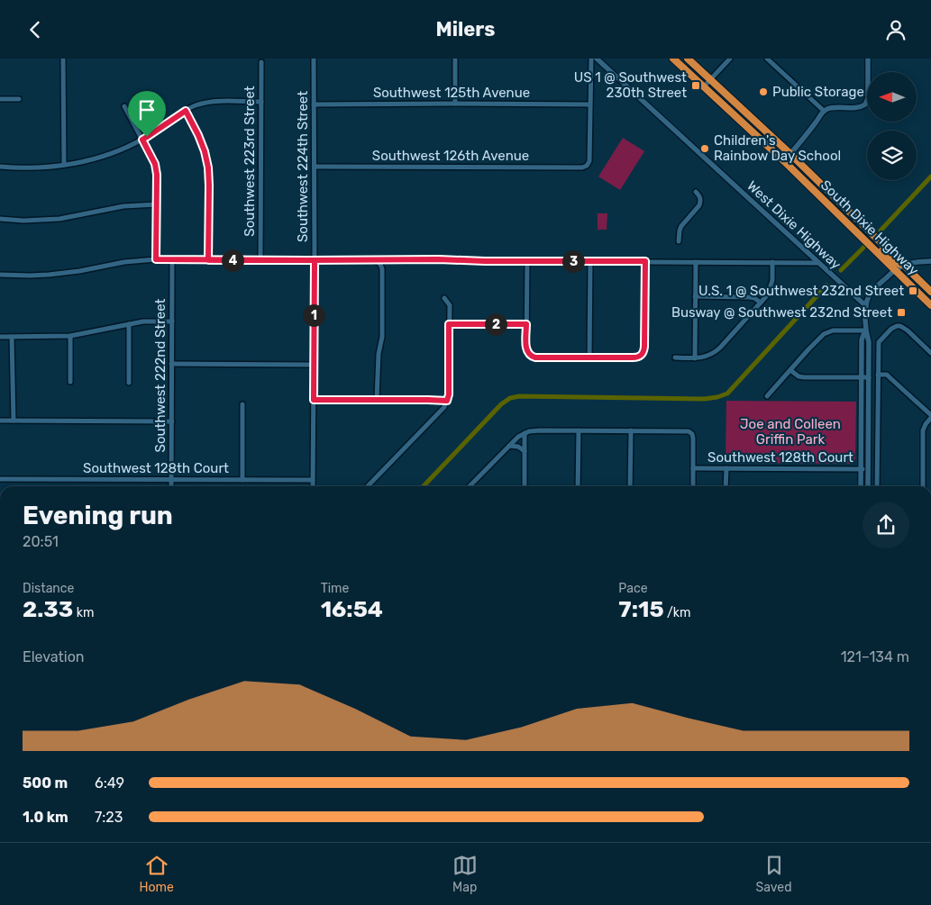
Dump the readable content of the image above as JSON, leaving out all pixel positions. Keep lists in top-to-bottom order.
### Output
{
  "streets": {
    "highway": ["South Dixie Highway"],
    "street": [
      "Southwest 125th Avenue",
      "Southwest 126th Avenue",
      "Southwest 223rd Street",
      "Southwest 224th Street",
      "West Dixie Highway",
      "Southwest 222nd Street",
      "Southwest 128th Court"
    ]
  },
  "crossings": [
    ["Southwest 125th Avenue", "Southwest 126th Avenue"],
    ["Southwest 125th Avenue", "Southwest 224th Street"],
    ["Southwest 126th Avenue", "Southwest 224th Street"],
    ["Southwest 224th Street", "Southwest 128th Court"],
    ["Southwest 222nd Street", "Southwest 128th Court"]
  ],
  "parks": ["Joe and Colleen Griffin Park"],
  "places": {
    "transit": ["US 1 @ Southwest 230th Street", "U.S. 1 @ Southwest 232nd Street", "Busway @ Southwest 232nd Street"],
    "other": ["Public Storage", "Children's Rainbow Day School"]
  },
  "north": "left",
  "page": {
    "header": "Milers",
    "pins": [
      "4",
      "3",
      "1",
      "2"
    ],
    "heading": ["Evening run", "20:51"],
    "stats": [
      ["Distance", "2.33 km"],
      ["Time", "16:54"],
      ["Pace", "7:15 /km"]
    ],
    "chart": ["Elevation", "121–134 m"],
    "list": [
      {
        "name": "500 m",
        "note": "6:49"
      },
      {
        "name": "1.0 km",
        "note": "7:23"
      }
    ],
    "tabs": ["Home", "Map", "Saved"]
  }
}
